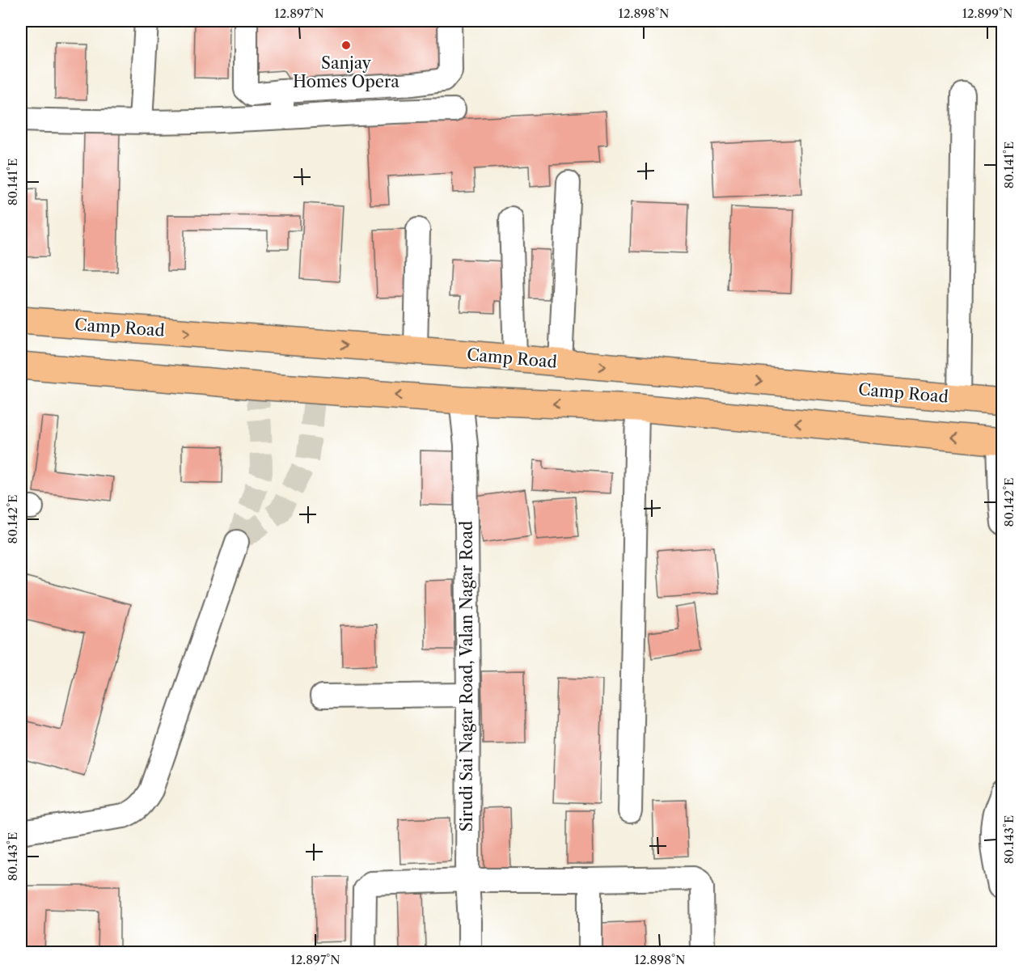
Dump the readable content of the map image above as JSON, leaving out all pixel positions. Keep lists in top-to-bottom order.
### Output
{
  "streets": {
    "main road": ["Camp Road"],
    "street": ["Sirudi Sai Nagar Road, Valan Nagar Road"]
  },
  "places": ["Sanjay Homes Opera"],
  "coordinates": [
    "12.897°N",
    "12.898°N",
    "12.899°N",
    "80.141°E",
    "80.142°E",
    "80.143°E"
  ]
}
